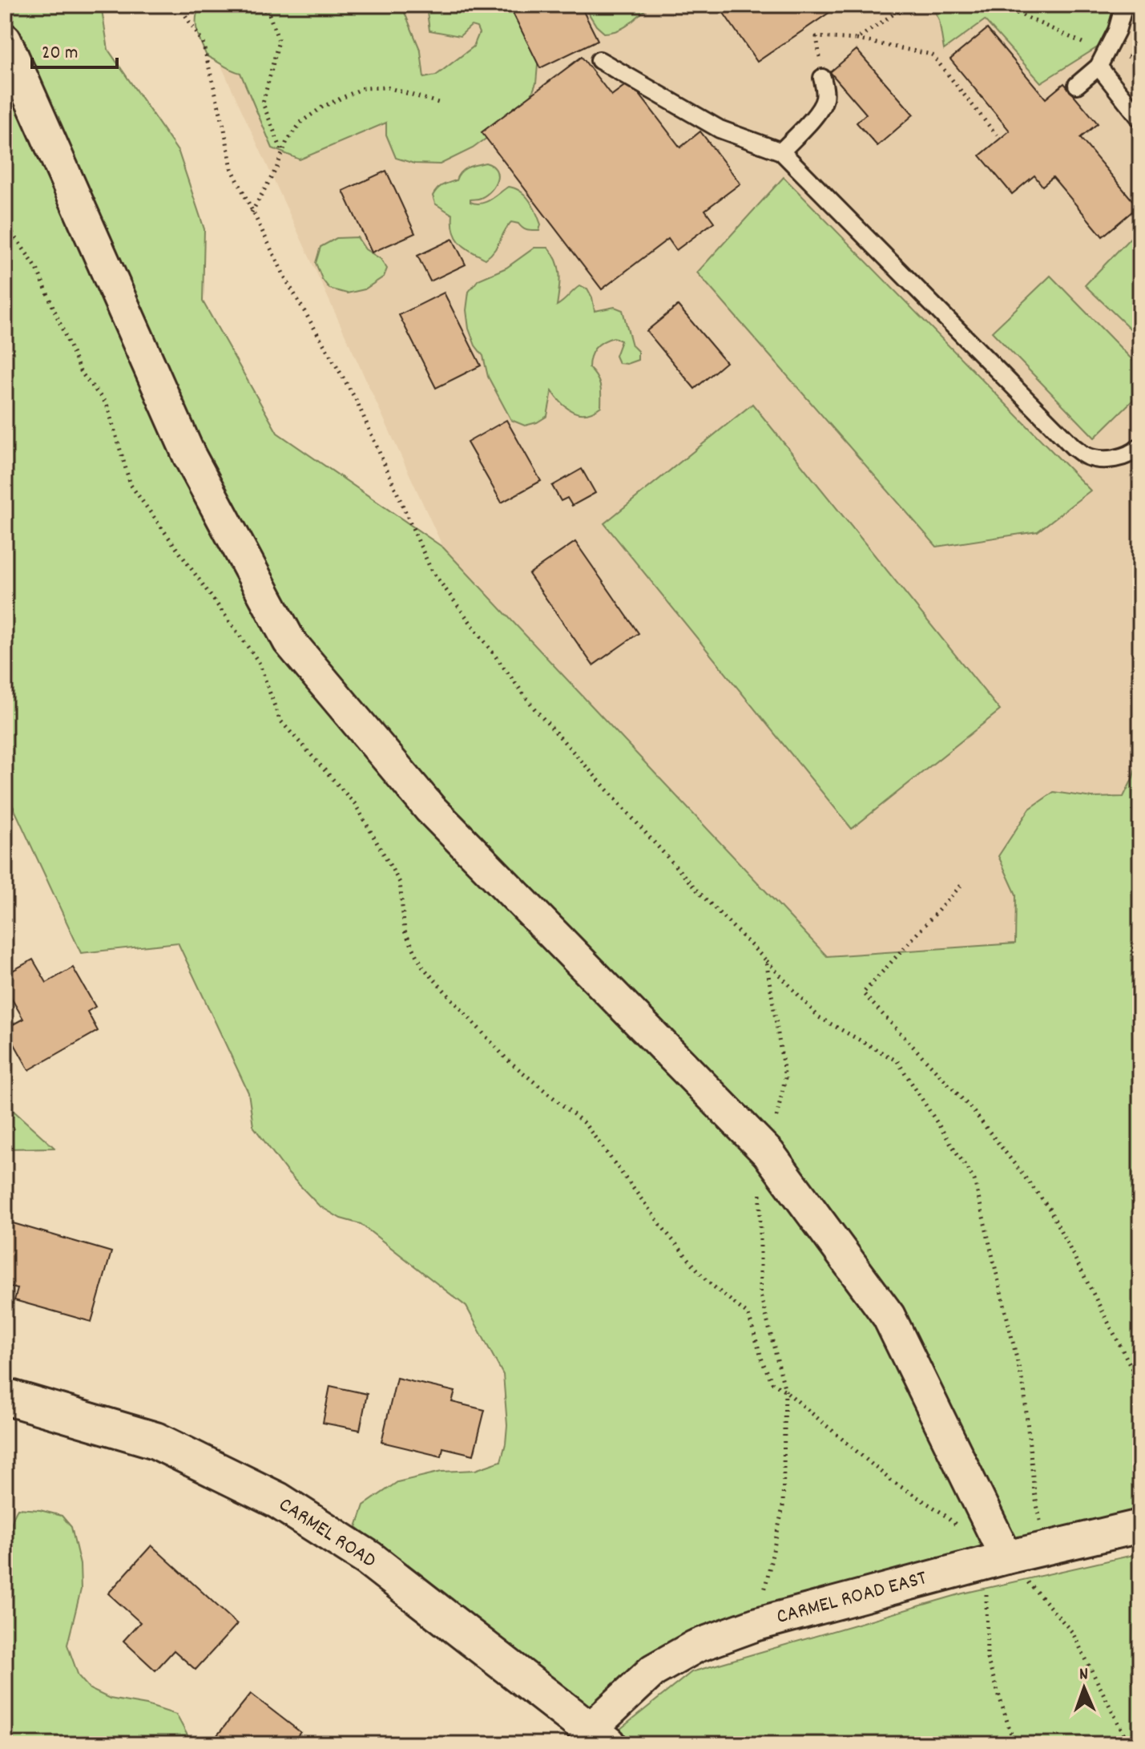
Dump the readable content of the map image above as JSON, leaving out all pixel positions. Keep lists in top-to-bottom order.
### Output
{
  "streets": {
    "street": ["CARMEL ROAD", "CARMEL ROAD EAST"]
  },
  "crossings": [
    ["CARMEL ROAD", "CARMEL ROAD EAST"]
  ],
  "scale_bar": "20 m",
  "north": "top"
}
